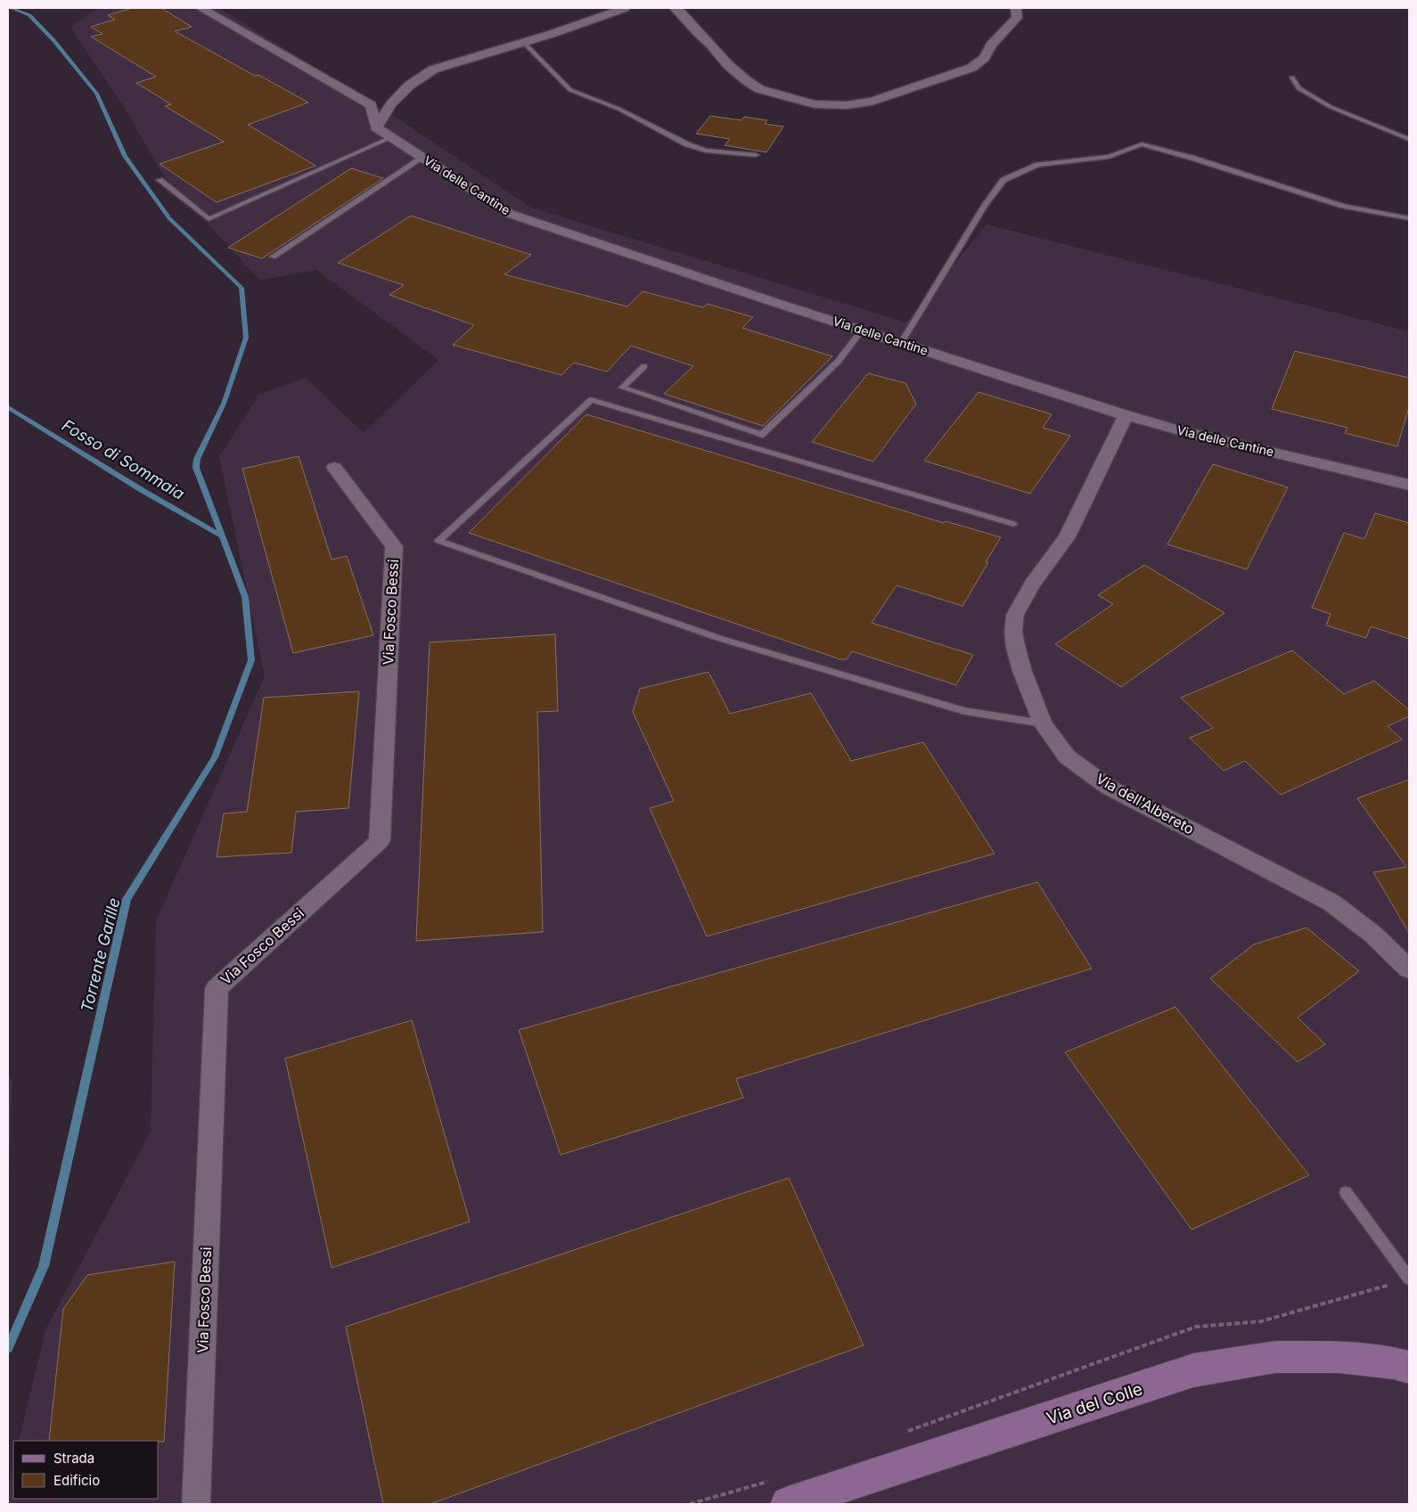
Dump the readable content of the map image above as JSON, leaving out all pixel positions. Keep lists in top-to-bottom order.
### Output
{
  "streets": {
    "main road": ["Via del Colle"],
    "street": ["Via delle Cantine", "Via Fosco Bessi", "Via dell'Albereto"]
  },
  "crossings": [
    ["Via delle Cantine", "Via dell'Albereto"]
  ],
  "water": ["Fosso di Sommaia", "Torrente Garille"],
  "legend": ["Strada", "Edificio"]
}
